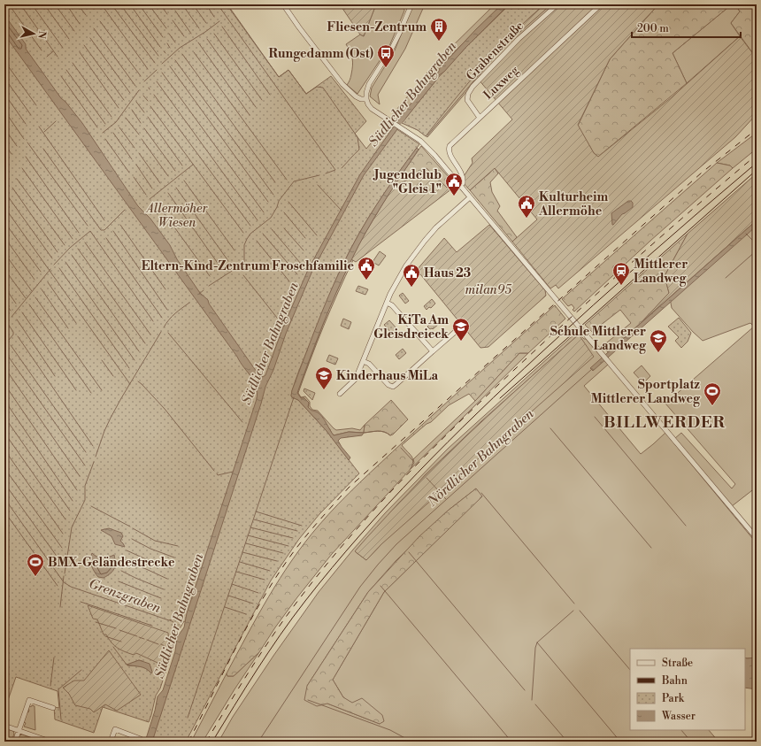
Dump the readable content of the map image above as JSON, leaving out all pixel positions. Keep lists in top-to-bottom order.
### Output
{
  "streets": {
    "street": ["Grabenstraße", "Luxweg"]
  },
  "crossings": [
    ["Grabenstraße", "Luxweg"]
  ],
  "districts": ["BILLWERDER"],
  "water": ["Südlicher Bahngraben", "Nördlicher Bahngraben", "Grenzgraben"],
  "parks": ["Allermöher Wiesen", "milan95"],
  "places": {
    "building": ["Fliesen-Zentrum"],
    "bus stop": ["Rungedamm (Ost)"],
    "public building": [
      "Jugendclub \"Gleis 1\"",
      "Kulturheim Allermöhe",
      "Eltern-Kind-Zentrum Froschfamilie",
      "Haus 23"
    ],
    "station": ["Mittlerer Landweg"],
    "school or university": ["KiTa Am Gleisdreieck", "Schule Mittlerer Landweg", "Kinderhaus MiLa"],
    "sports": ["Sportplatz Mittlerer Landweg", "BMX-Geländestrecke"]
  },
  "legend": [
    "Straße",
    "Bahn",
    "Park",
    "Wasser"
  ],
  "scale_bar": "200 m",
  "north": "right"
}
